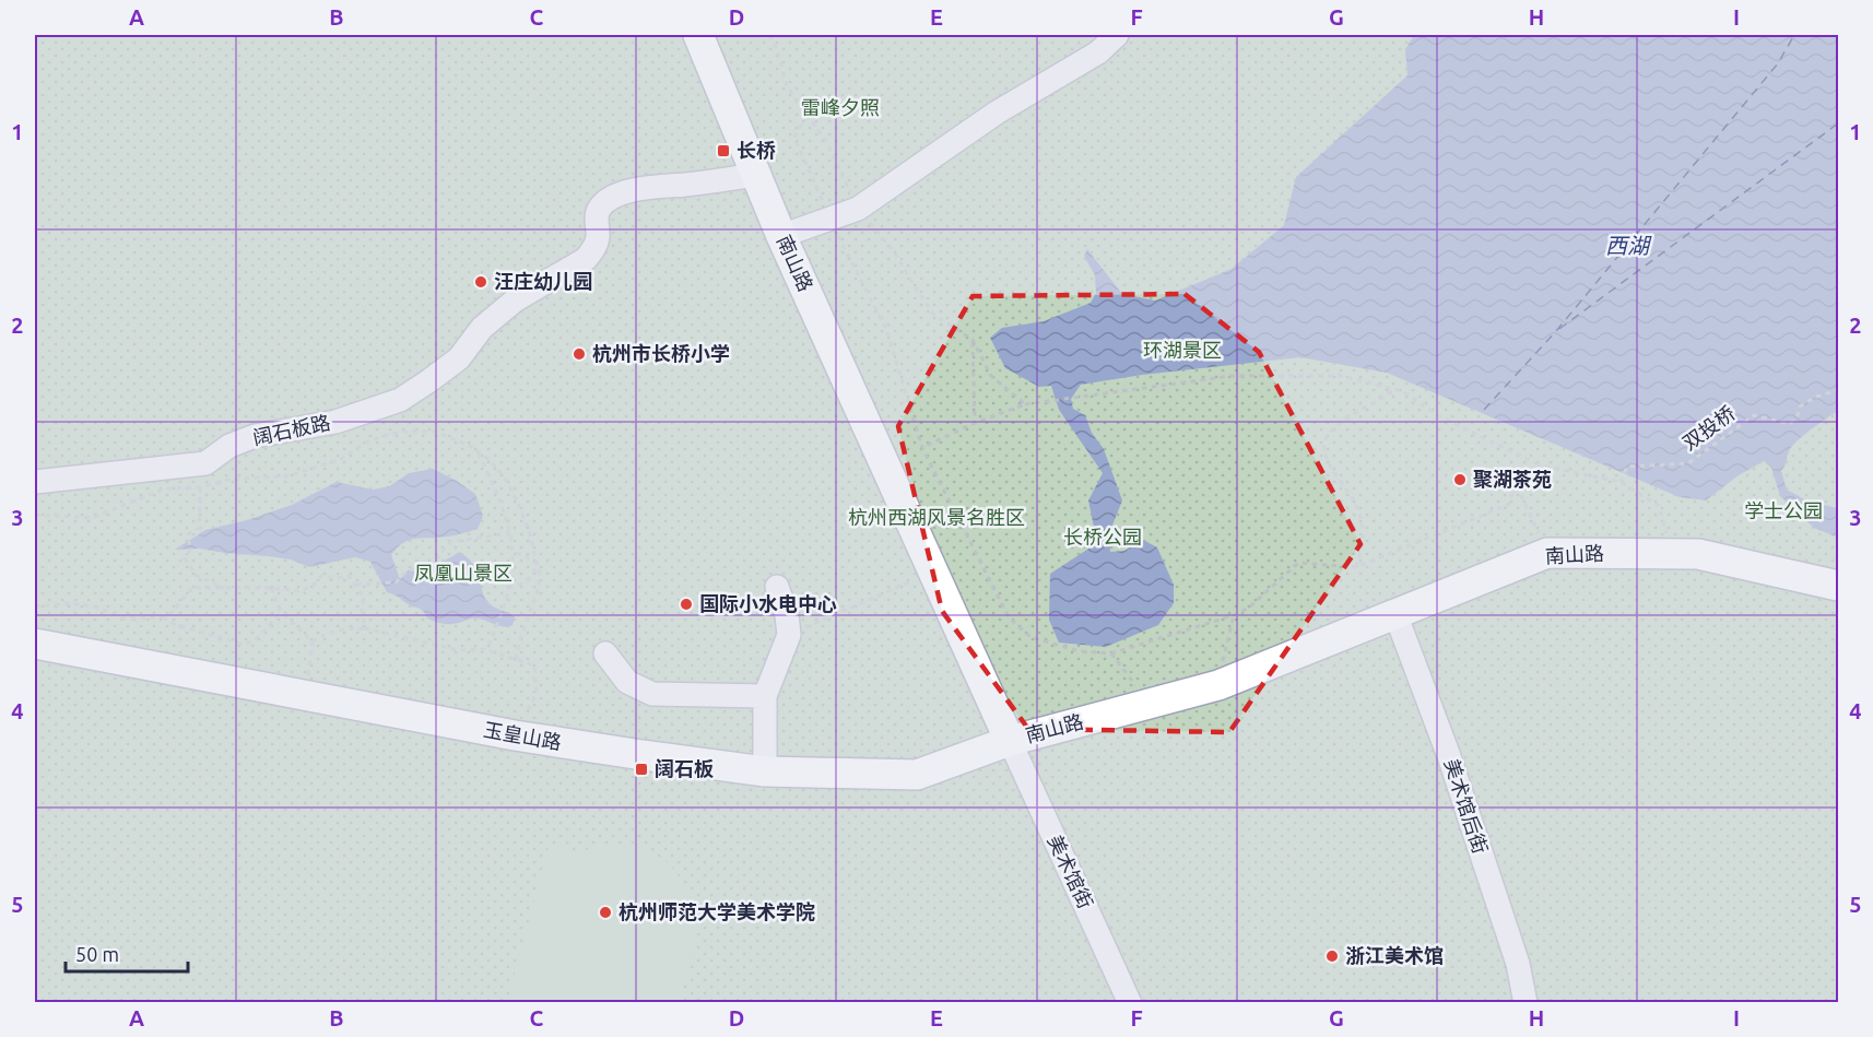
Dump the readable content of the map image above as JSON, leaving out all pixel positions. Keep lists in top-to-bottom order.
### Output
{
  "streets": {
    "main road": ["南山路", "玉皇山路"],
    "street": ["阔石板路", "美术馆后街", "美术馆街"],
    "path": ["双投桥"]
  },
  "crossings": [
    ["南山路", "阔石板路"],
    ["南山路", "玉皇山路"],
    ["南山路", "美术馆后街"],
    ["南山路", "美术馆街"],
    ["玉皇山路", "美术馆街"]
  ],
  "water": ["西湖"],
  "parks": [
    "雷峰夕照",
    "环湖景区",
    "学士公园",
    "杭州西湖风景名胜区",
    "长桥公园",
    "凤凰山景区"
  ],
  "places": {
    "transit": ["长桥", "阔石板"],
    "other": [
      "汪庄幼儿园",
      "杭州市长桥小学",
      "聚湖茶苑",
      "国际小水电中心",
      "杭州师范大学美术学院",
      "浙江美术馆"
    ]
  },
  "scale_bar": "50 m",
  "grid": {
    "columns": [
      "A",
      "B",
      "C",
      "D",
      "E",
      "F",
      "G",
      "H",
      "I"
    ],
    "rows": [
      "1",
      "2",
      "3",
      "4",
      "5"
    ]
  }
}
